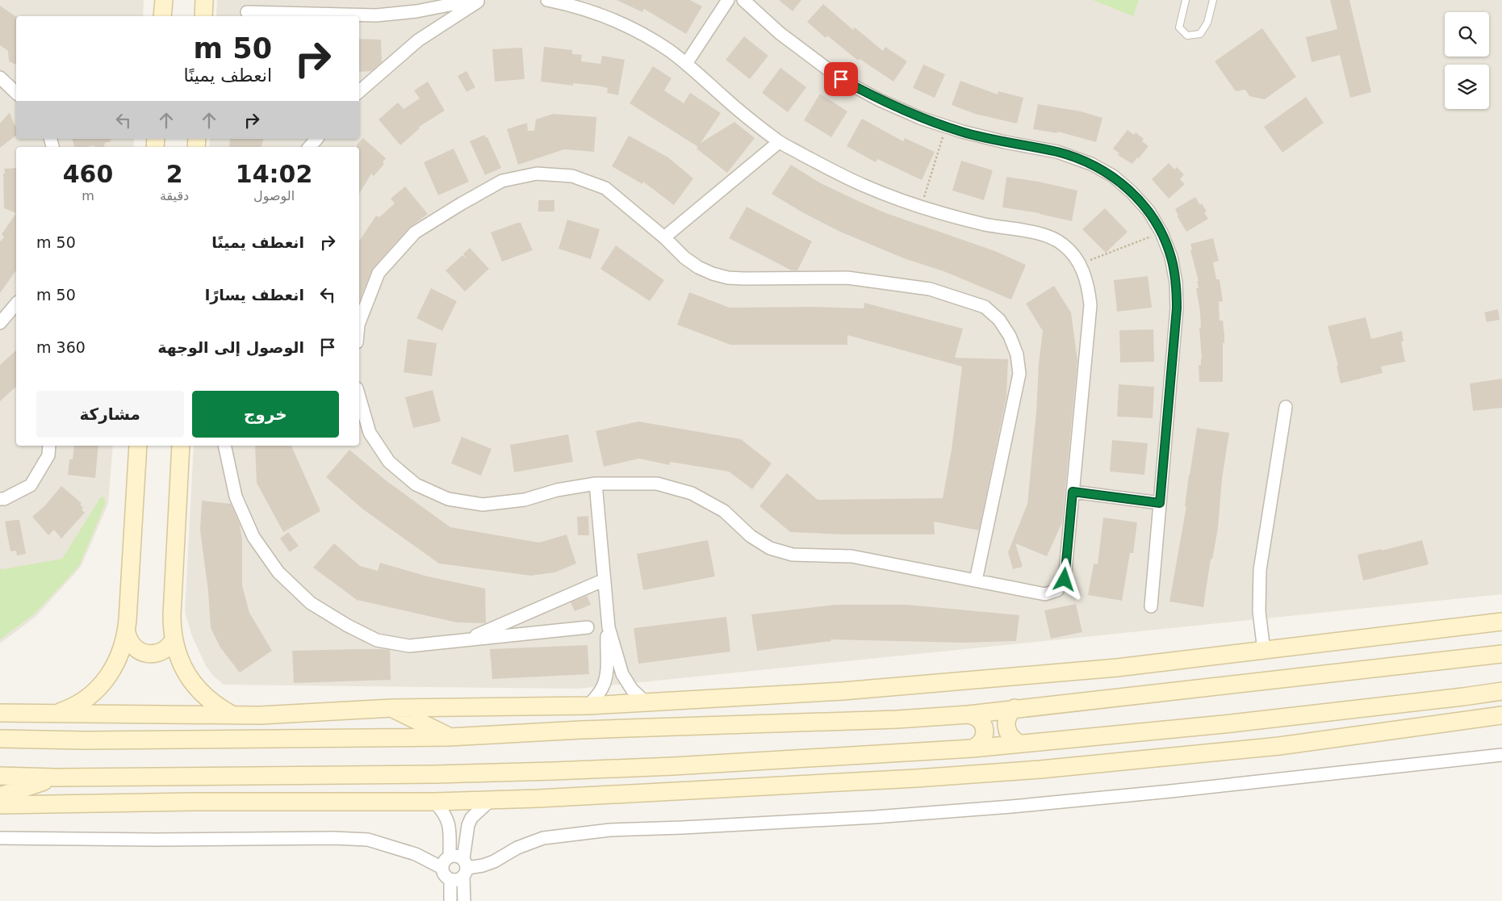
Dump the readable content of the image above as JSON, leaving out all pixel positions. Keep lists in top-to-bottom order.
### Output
{
  "page": {
    "turn": ["50 m", "انعطف يمينًا"],
    "eta": [
      "14:02",
      "الوصول",
      "2",
      "دقيقة",
      "460",
      "m"
    ],
    "list": [
      {
        "name": "انعطف يمينًا",
        "value": "50 m"
      },
      {
        "name": "انعطف يسارًا",
        "value": "50 m"
      },
      {
        "name": "الوصول إلى الوجهة",
        "value": "360 m"
      }
    ],
    "buttons": ["خروج", "مشاركة"]
  }
}
